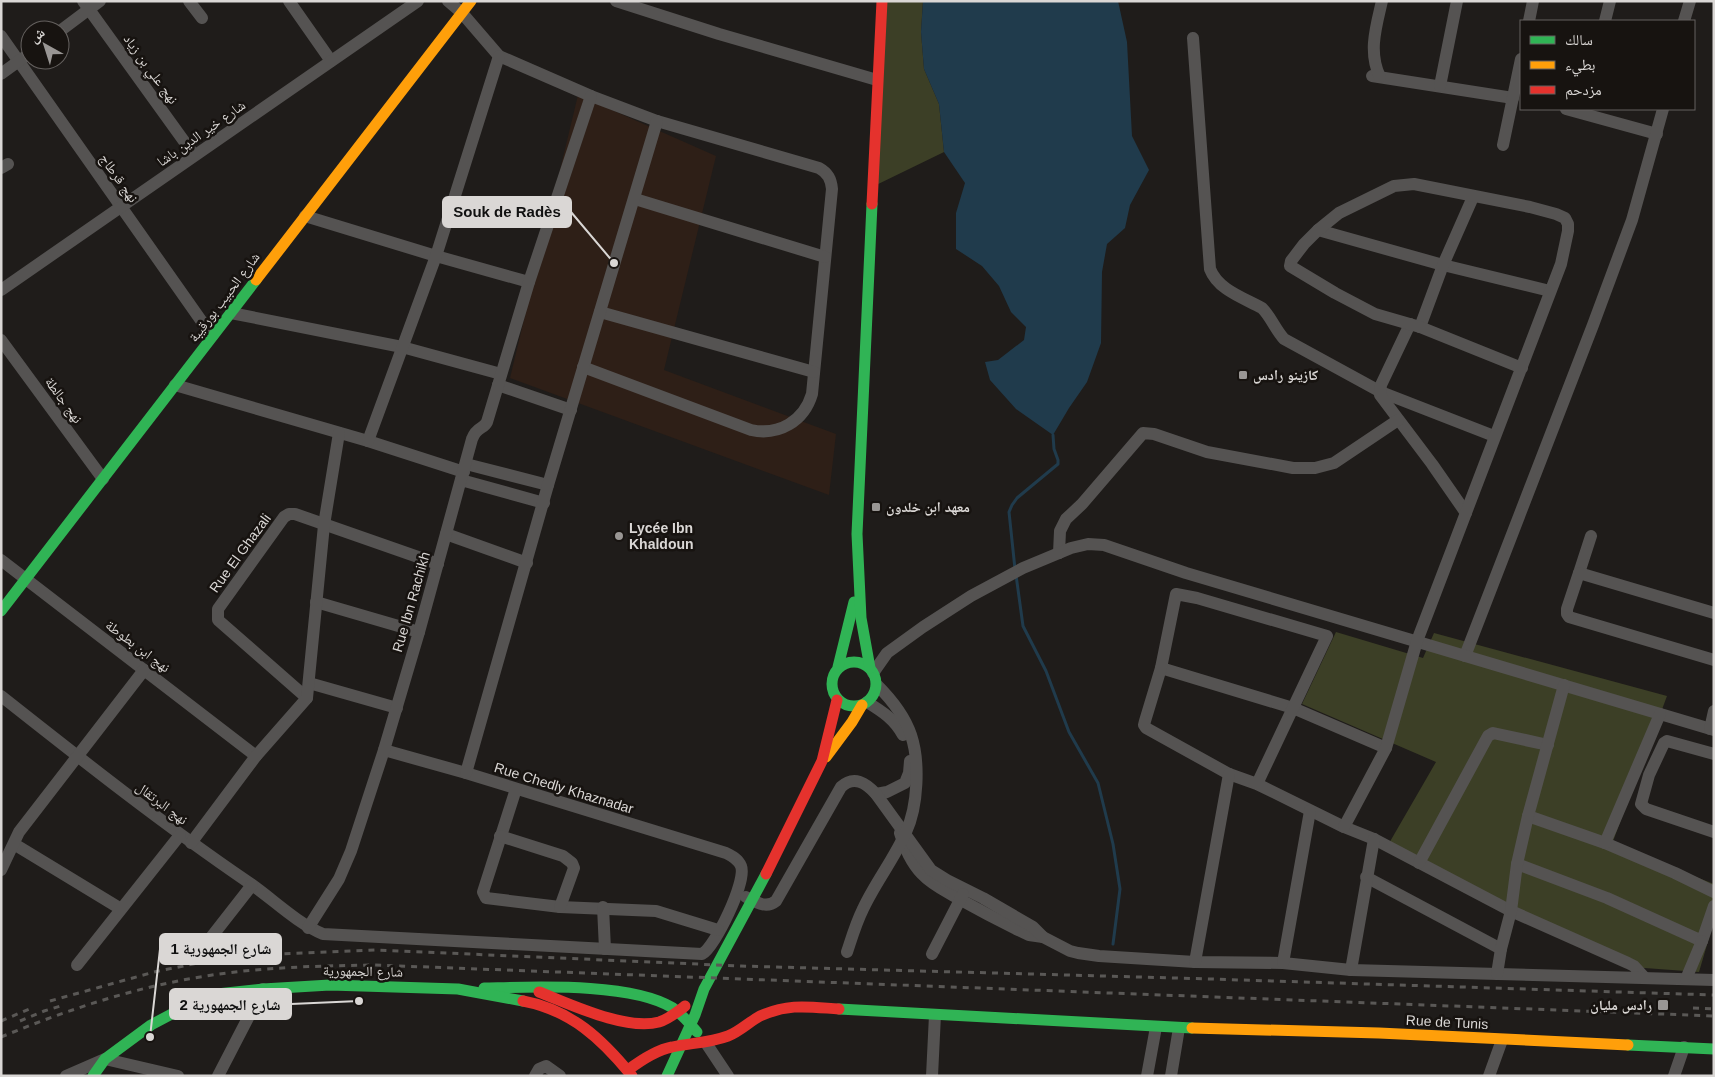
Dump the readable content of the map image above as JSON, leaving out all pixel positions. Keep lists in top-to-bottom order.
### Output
{
  "streets": {
    "main road": ["شارع الحبيب بورقيبة", "شارع الجمهورية", "Rue de Tunis"],
    "street": [
      "نهج علي بن زياد",
      "شارع خير الدين باشا",
      "نهج قرطاج",
      "نهج جالطة",
      "Rue El Ghazali",
      "Rue Ibn Rachikh",
      "نهج ابن بطوطة",
      "Rue Chedly Khaznadar",
      "نهج البرتقال"
    ]
  },
  "crossings": [
    ["نهج علي بن زياد", "شارع خير الدين باشا"],
    ["شارع خير الدين باشا", "نهج قرطاج"],
    ["نهج قرطاج", "شارع الحبيب بورقيبة"],
    ["شارع الحبيب بورقيبة", "نهج جالطة"],
    ["شارع الحبيب بورقيبة", "نهج ابن بطوطة"],
    ["Rue El Ghazali", "Rue Ibn Rachikh"],
    ["Rue Ibn Rachikh", "Rue Chedly Khaznadar"],
    ["Rue Ibn Rachikh", "نهج البرتقال"],
    ["شارع الجمهورية", "Rue de Tunis"]
  ],
  "places": {
    "other": [
      "Souk de Radès",
      "Lycée Ibn Khaldoun",
      "شارع الجمهورية 2",
      "شارع الجمهورية 1"
    ],
    "transit": ["كازينو رادس", "معهد ابن خلدون", "رادس مليان"]
  },
  "legend": ["سالك", "بطيء", "مزدحم"],
  "north": "top left"
}
